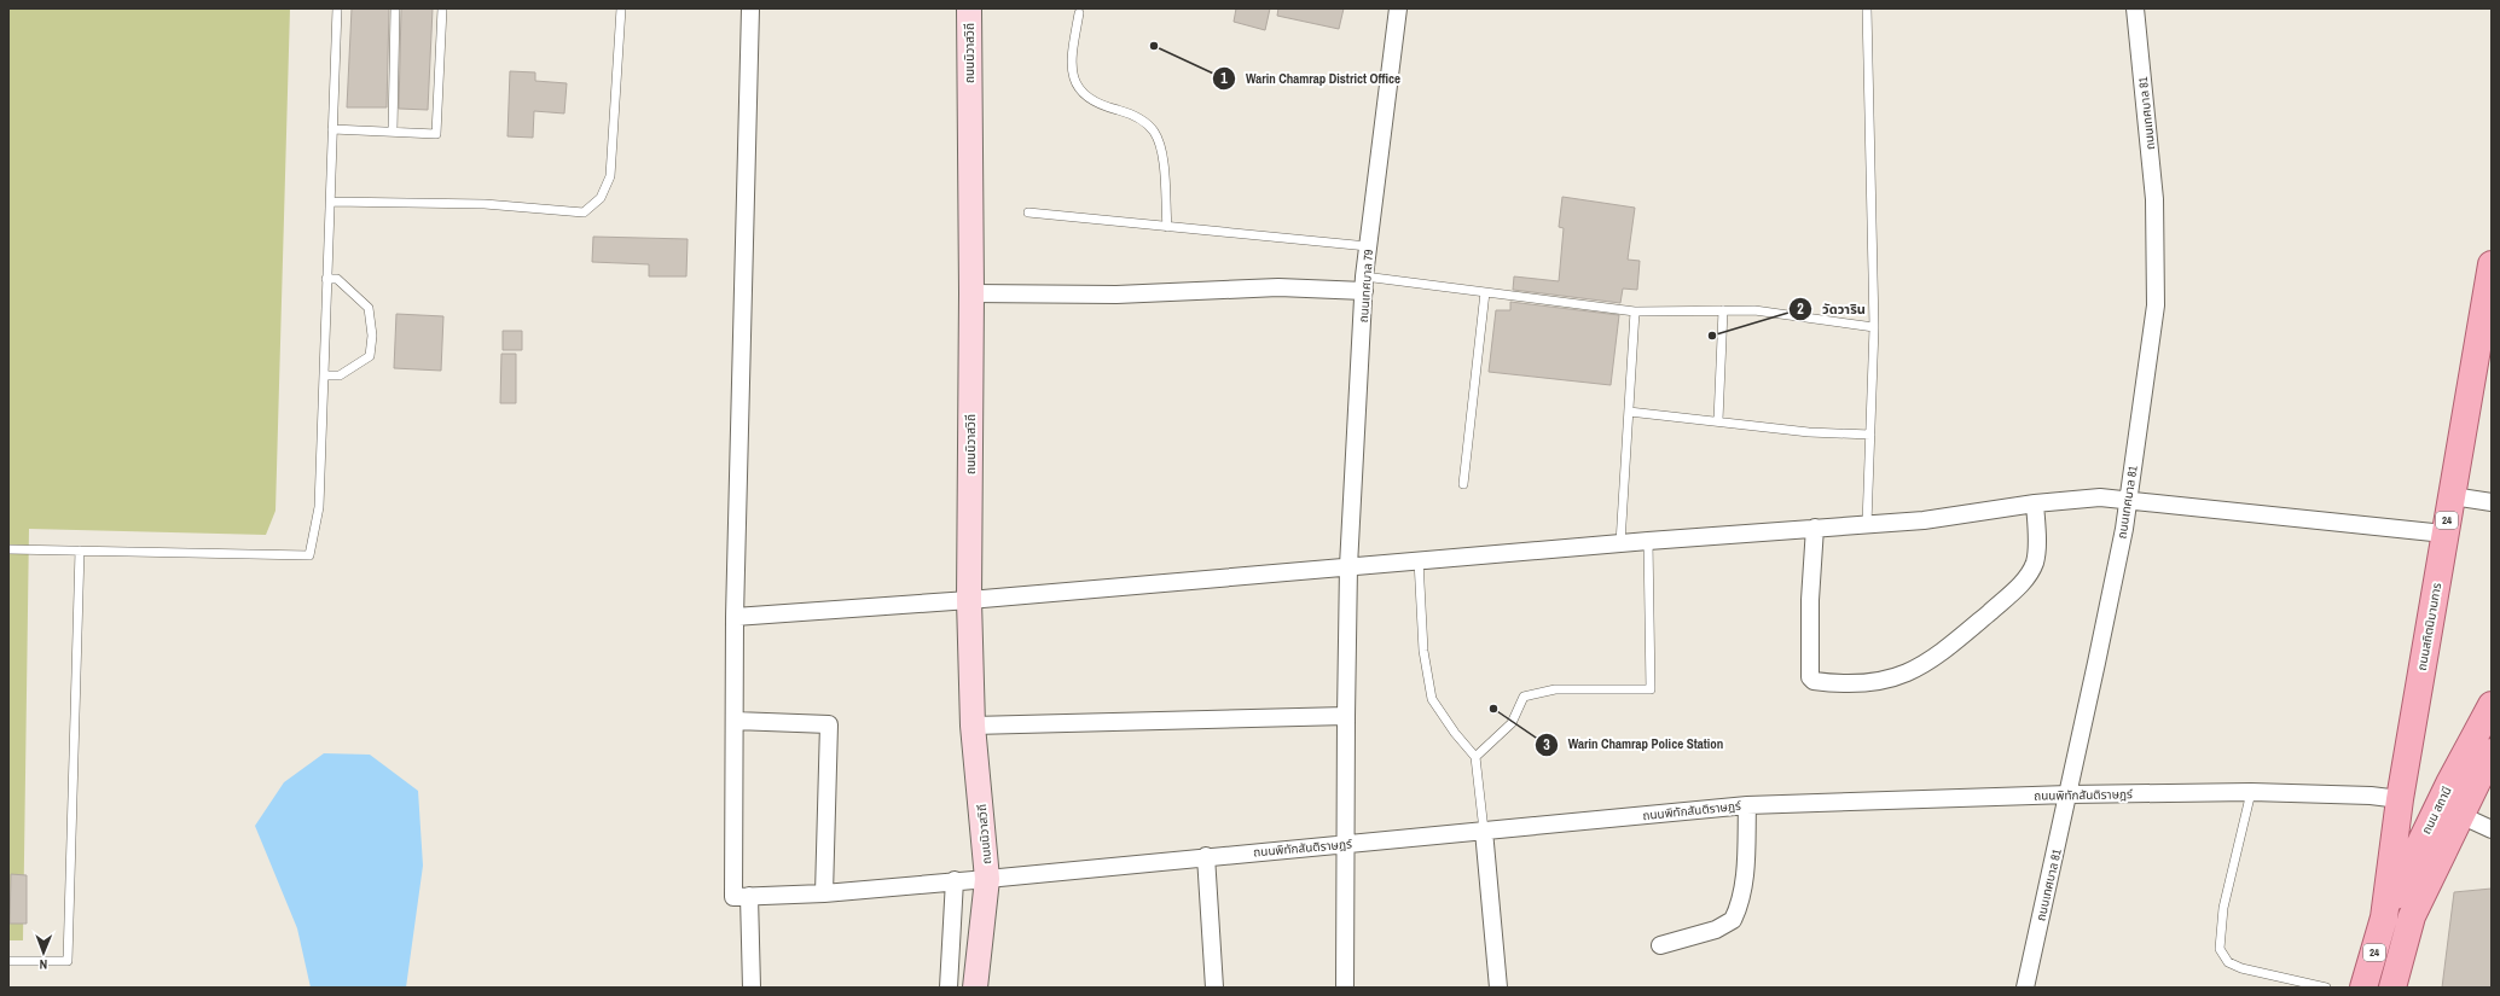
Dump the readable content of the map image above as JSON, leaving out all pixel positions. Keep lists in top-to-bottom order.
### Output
{
  "streets": {
    "main road": [
      "ถนนนิวาสวิถี",
      "24",
      "ถนนสถิตนิมานการ",
      "ถนน สถานี"
    ],
    "street": ["ถนนเทศบาล 81", "ถนนเทศบาล 79", "ถนนพิทักสันติราษฎร์"]
  },
  "crossings": [
    ["ถนนนิวาสวิถี", "ถนนพิทักสันติราษฎร์"],
    ["ถนนเทศบาล 81", "ถนนพิทักสันติราษฎร์"],
    ["ถนนเทศบาล 79", "ถนนพิทักสันติราษฎร์"],
    ["24", "ถนน สถานี"],
    ["ถนนสถิตนิมานการ", "ถนนพิทักสันติราษฎร์"],
    ["ถนนสถิตนิมานการ", "ถนน สถานี"]
  ],
  "places": ["Warin Chamrap District Office", "วัดวาริน", "Warin Chamrap Police Station"],
  "north": "bottom"
}
